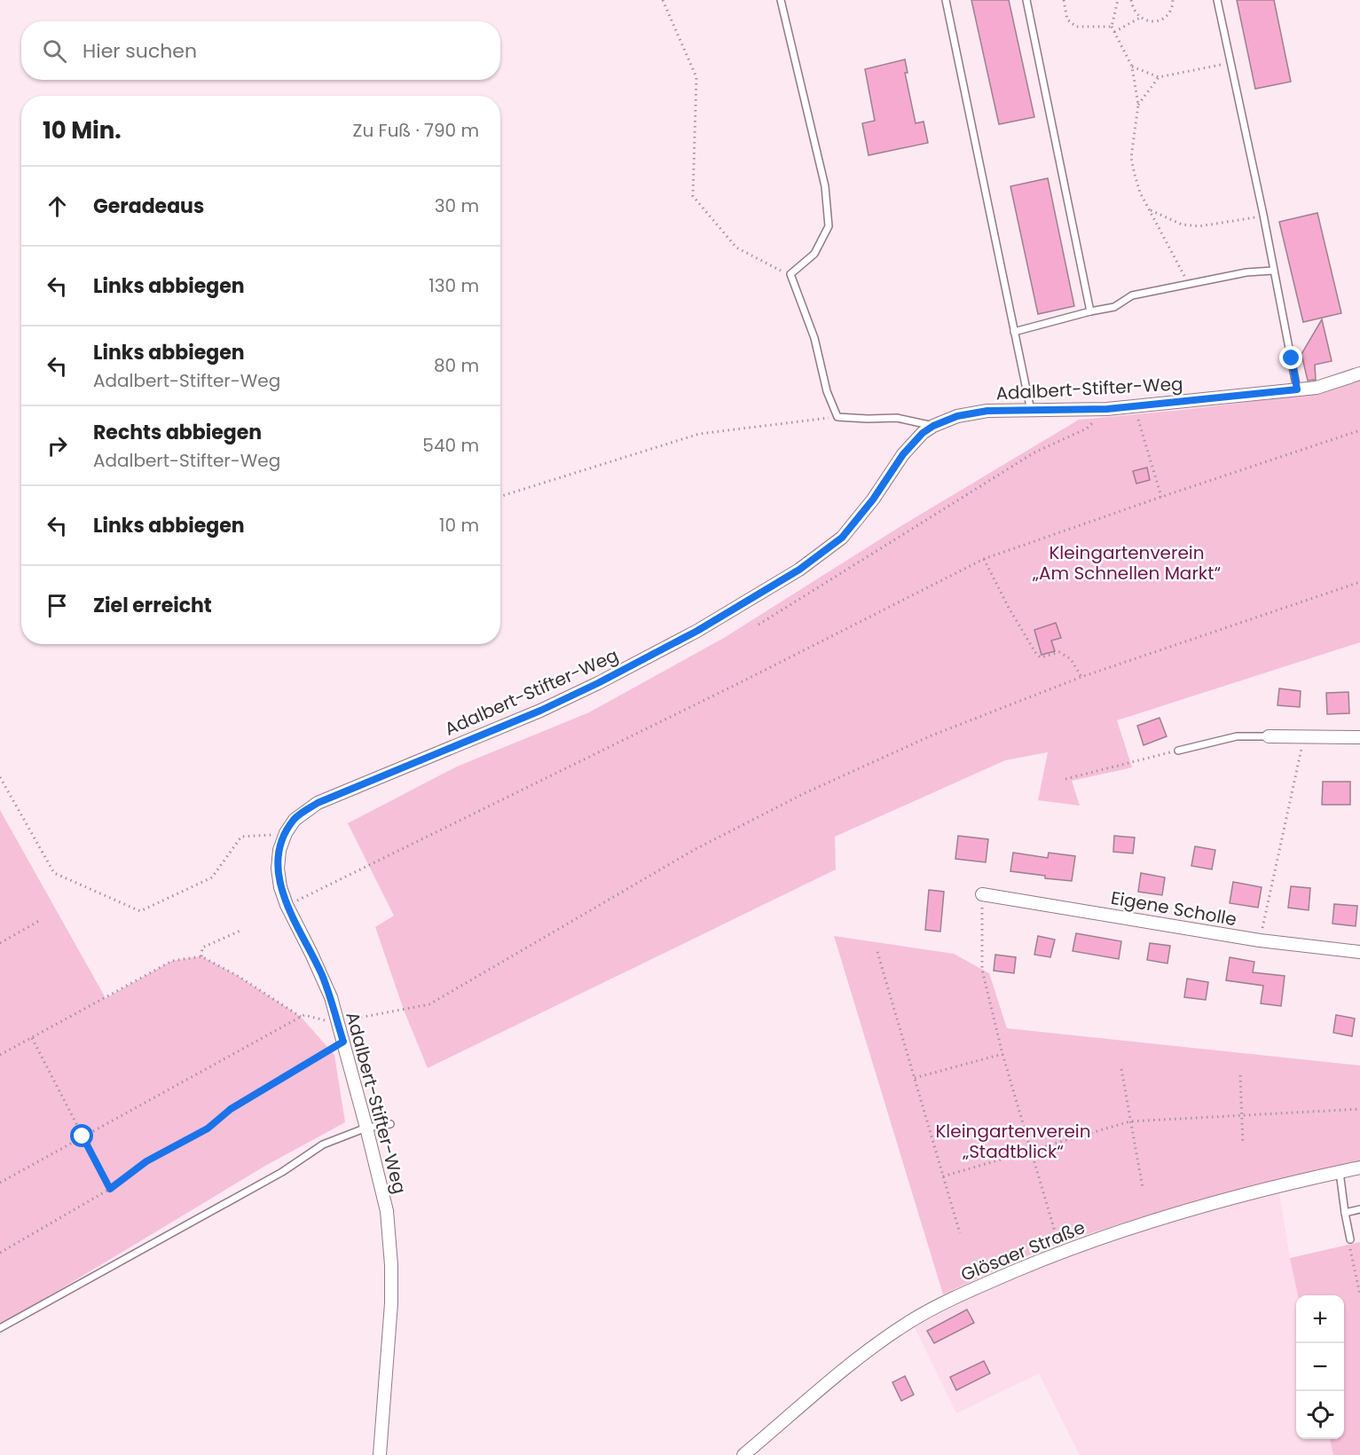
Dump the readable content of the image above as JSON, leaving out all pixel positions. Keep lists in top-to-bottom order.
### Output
{
  "streets": {
    "street": ["Adalbert-Stifter-Weg", "Eigene Scholle", "Glösaer Straße"]
  },
  "parks": ["Kleingartenverein „Am Schnellen Markt“", "Kleingartenverein „Stadtblick“"],
  "page": {
    "search": "Hier suchen",
    "heading": ["10 Min.", "Zu Fuß · 790 m"],
    "list": [
      ["Geradeaus", "30 m"],
      ["Links abbiegen", "130 m"],
      ["Links abbiegen", "Adalbert-Stifter-Weg", "80 m"],
      ["Rechts abbiegen", "Adalbert-Stifter-Weg", "540 m"],
      ["Links abbiegen", "10 m"],
      "Ziel erreicht"
    ],
    "map_buttons": ["+", "−"]
  }
}
